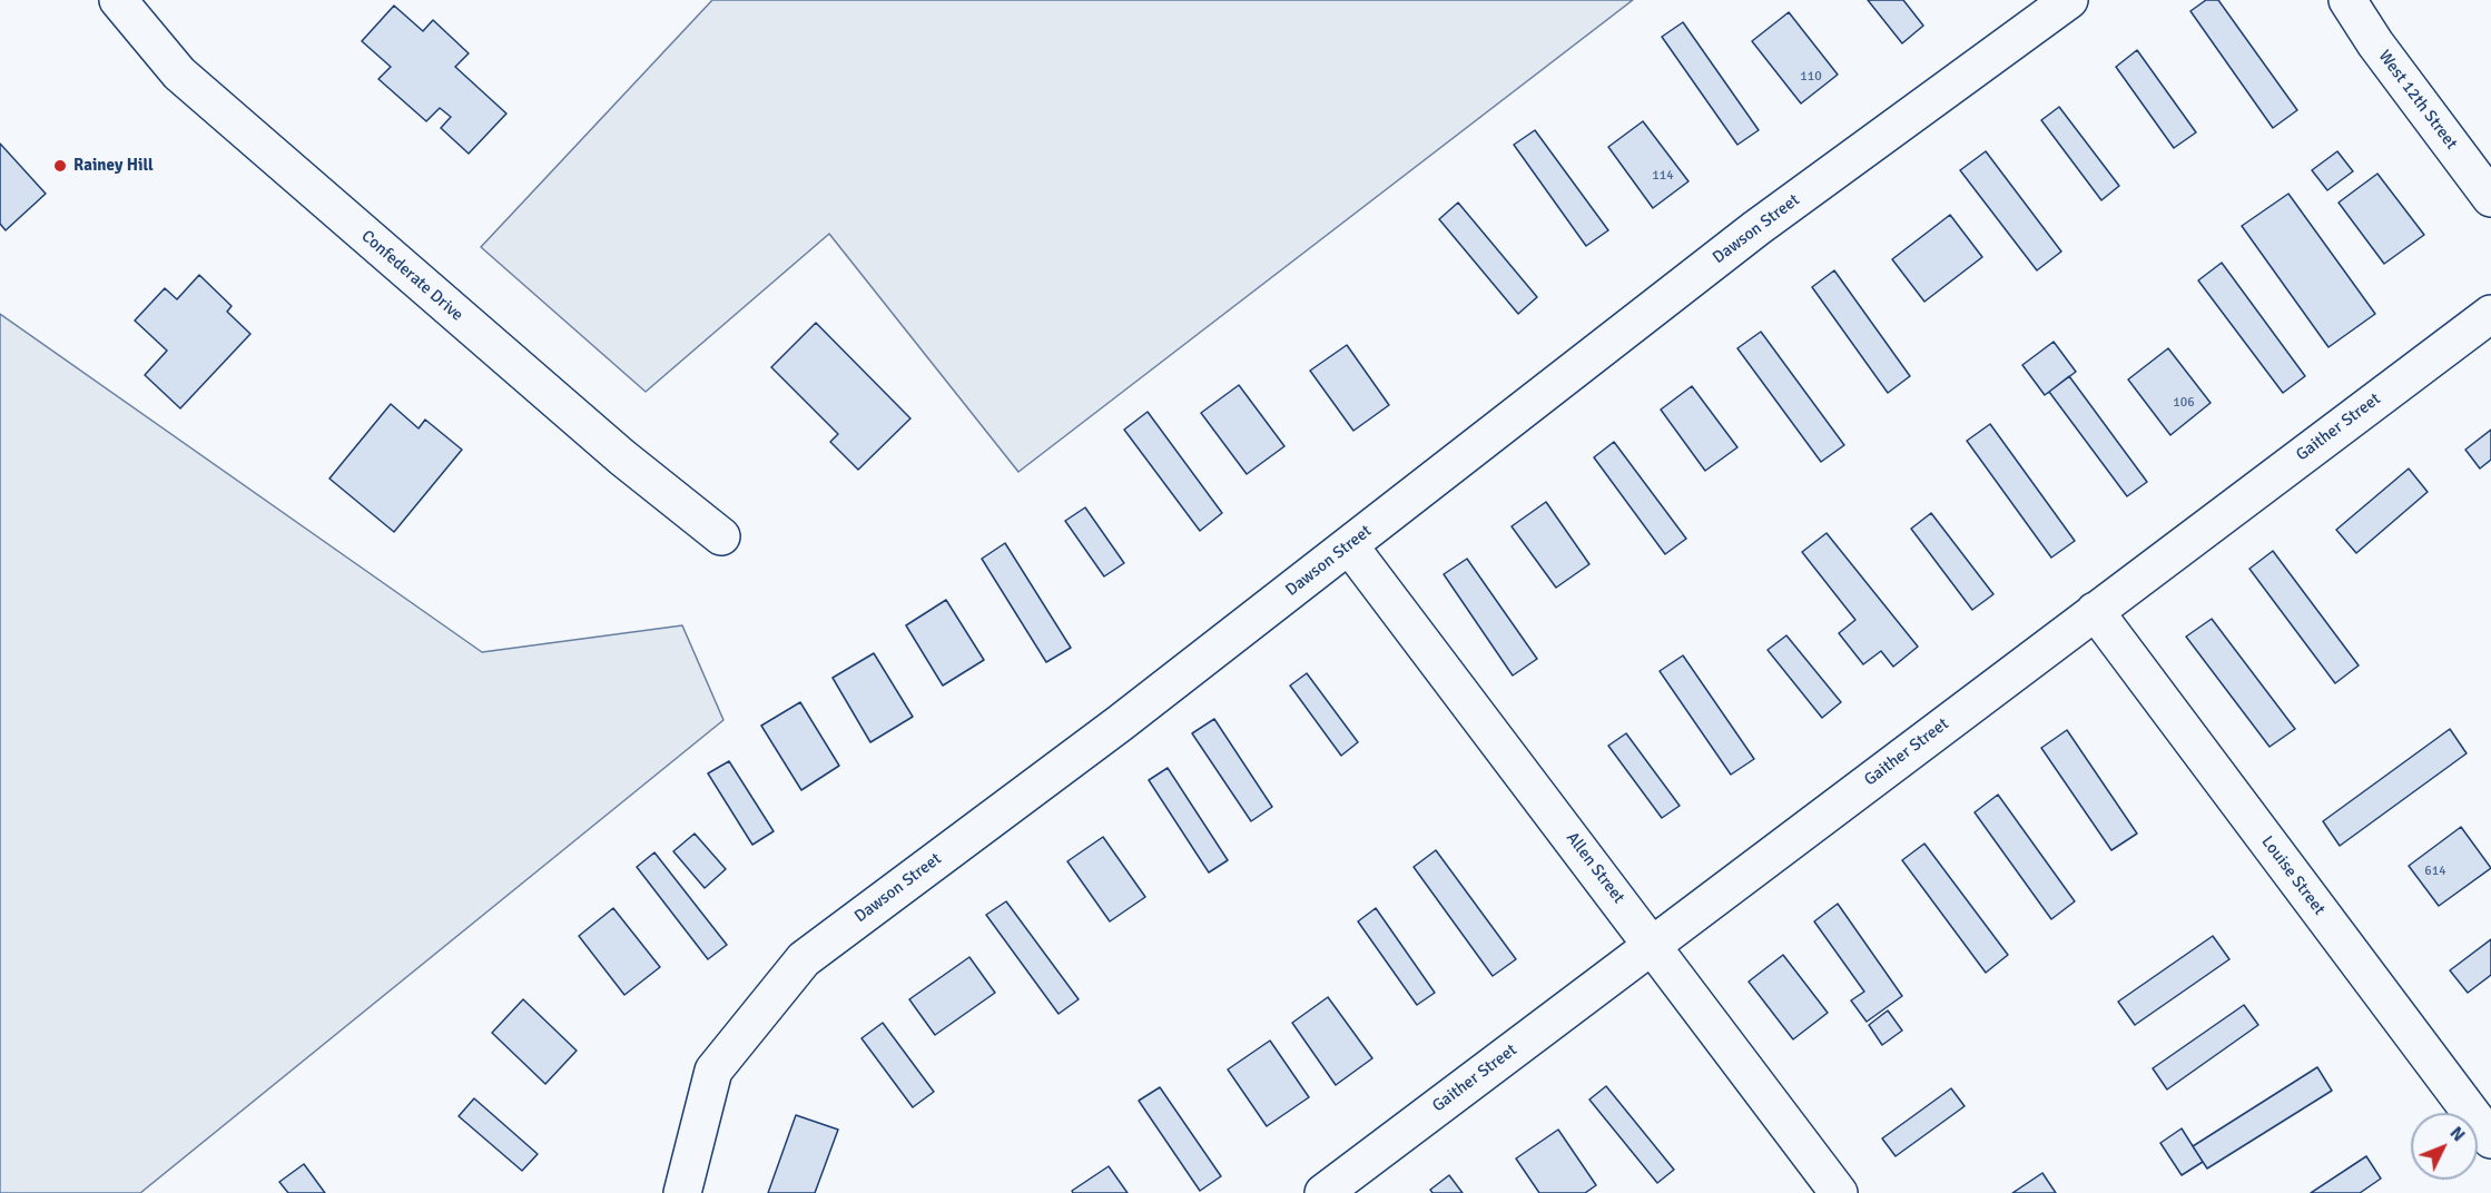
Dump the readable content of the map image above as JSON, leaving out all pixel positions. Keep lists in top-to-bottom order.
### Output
{
  "streets": {
    "street": [
      "West 12th Street",
      "Dawson Street",
      "Confederate Drive",
      "Gaither Street",
      "Allen Street",
      "Louise Street"
    ]
  },
  "crossings": [
    ["Dawson Street", "Allen Street"],
    ["Gaither Street", "Allen Street"],
    ["Gaither Street", "Louise Street"]
  ],
  "places": ["Rainey Hill"],
  "house_numbers": [
    "110",
    "114",
    "106",
    "614"
  ],
  "north": "top right"
}
